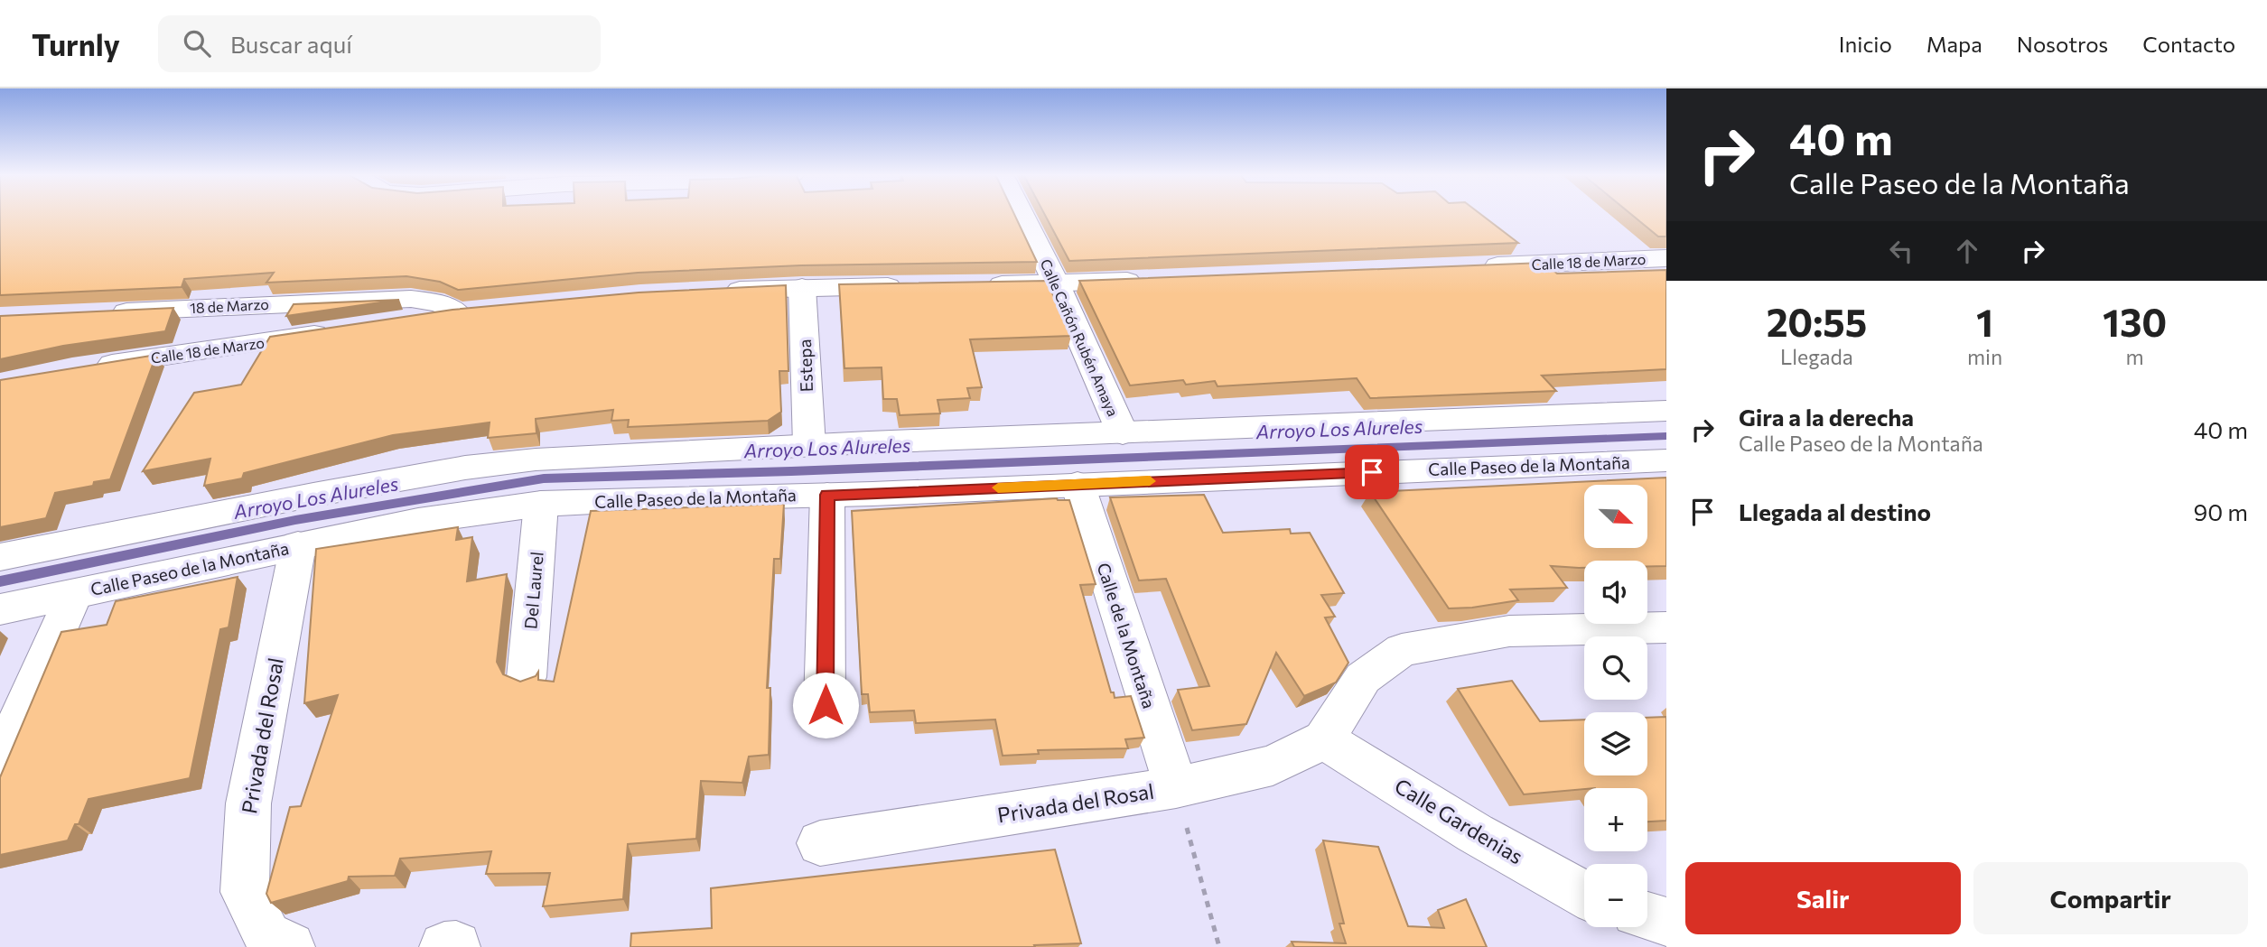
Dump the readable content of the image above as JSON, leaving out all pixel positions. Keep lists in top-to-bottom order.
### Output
{
  "streets": {
    "main road": [
      "Calle 18 de Marzo",
      "18 de Marzo",
      "Calle Cañón Rubén Amaya",
      "Estepa",
      "Calle Paseo de la Montaña",
      "Del Laurel",
      "Calle de la Montaña",
      "Privada del Rosal",
      "Calle Gardenias"
    ]
  },
  "crossings": [
    ["Calle 18 de Marzo", "18 de Marzo"],
    ["Calle Paseo de la Montaña", "Del Laurel"],
    ["Calle Paseo de la Montaña", "Calle de la Montaña"],
    ["Calle Paseo de la Montaña", "Privada del Rosal"],
    ["Calle de la Montaña", "Privada del Rosal"],
    ["Privada del Rosal", "Calle Gardenias"]
  ],
  "water": ["Arroyo Los Alureles"],
  "north": "bottom right",
  "page": {
    "header": "Turnly",
    "search": "Buscar aquí",
    "nav": [
      "Inicio",
      "Mapa",
      "Nosotros",
      "Contacto"
    ],
    "turn": ["40 m", "Calle Paseo de la Montaña"],
    "eta": [
      "20:55",
      "Llegada",
      "1",
      "min",
      "130",
      "m"
    ],
    "list": [
      {
        "name": "Gira a la derecha",
        "note": "Calle Paseo de la Montaña",
        "value": "40 m"
      },
      {
        "name": "Llegada al destino",
        "value": "90 m"
      }
    ],
    "map_buttons": ["+", "−"],
    "buttons": ["Salir", "Compartir"]
  }
}
